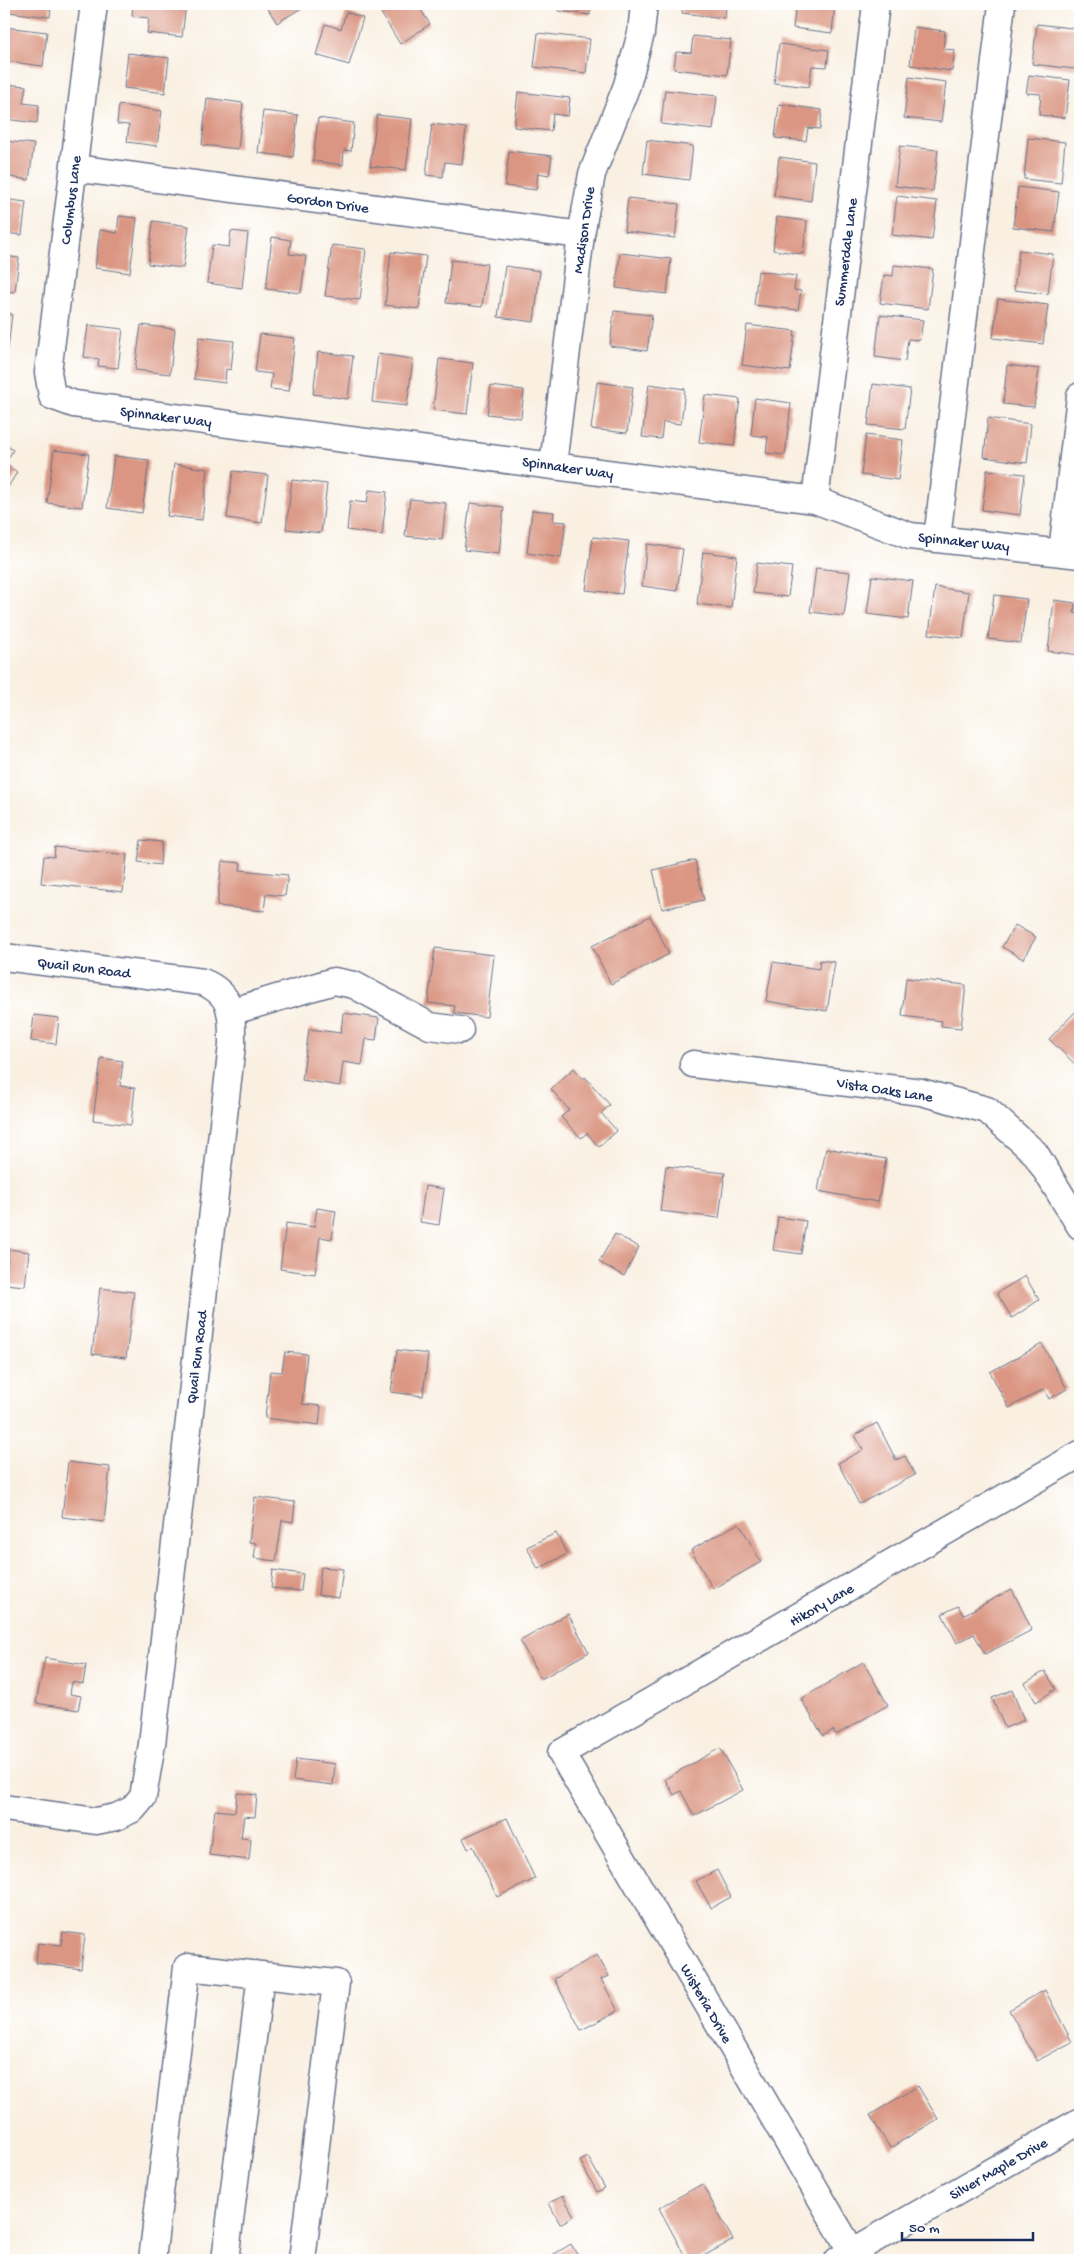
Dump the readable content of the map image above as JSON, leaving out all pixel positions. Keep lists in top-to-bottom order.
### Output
{
  "streets": {
    "street": [
      "Columbus Lane",
      "Gordon Drive",
      "Madison Drive",
      "Summerdale Lane",
      "Spinnaker Way",
      "Quail Run Road",
      "Vista Oaks Lane",
      "Hikory Lane",
      "Wisteria Drive",
      "Silver Maple Drive"
    ]
  },
  "crossings": [
    ["Columbus Lane", "Gordon Drive"],
    ["Columbus Lane", "Spinnaker Way"],
    ["Gordon Drive", "Madison Drive"],
    ["Madison Drive", "Spinnaker Way"],
    ["Summerdale Lane", "Spinnaker Way"],
    ["Hikory Lane", "Wisteria Drive"],
    ["Wisteria Drive", "Silver Maple Drive"]
  ],
  "scale_bar": "50 m"
}
